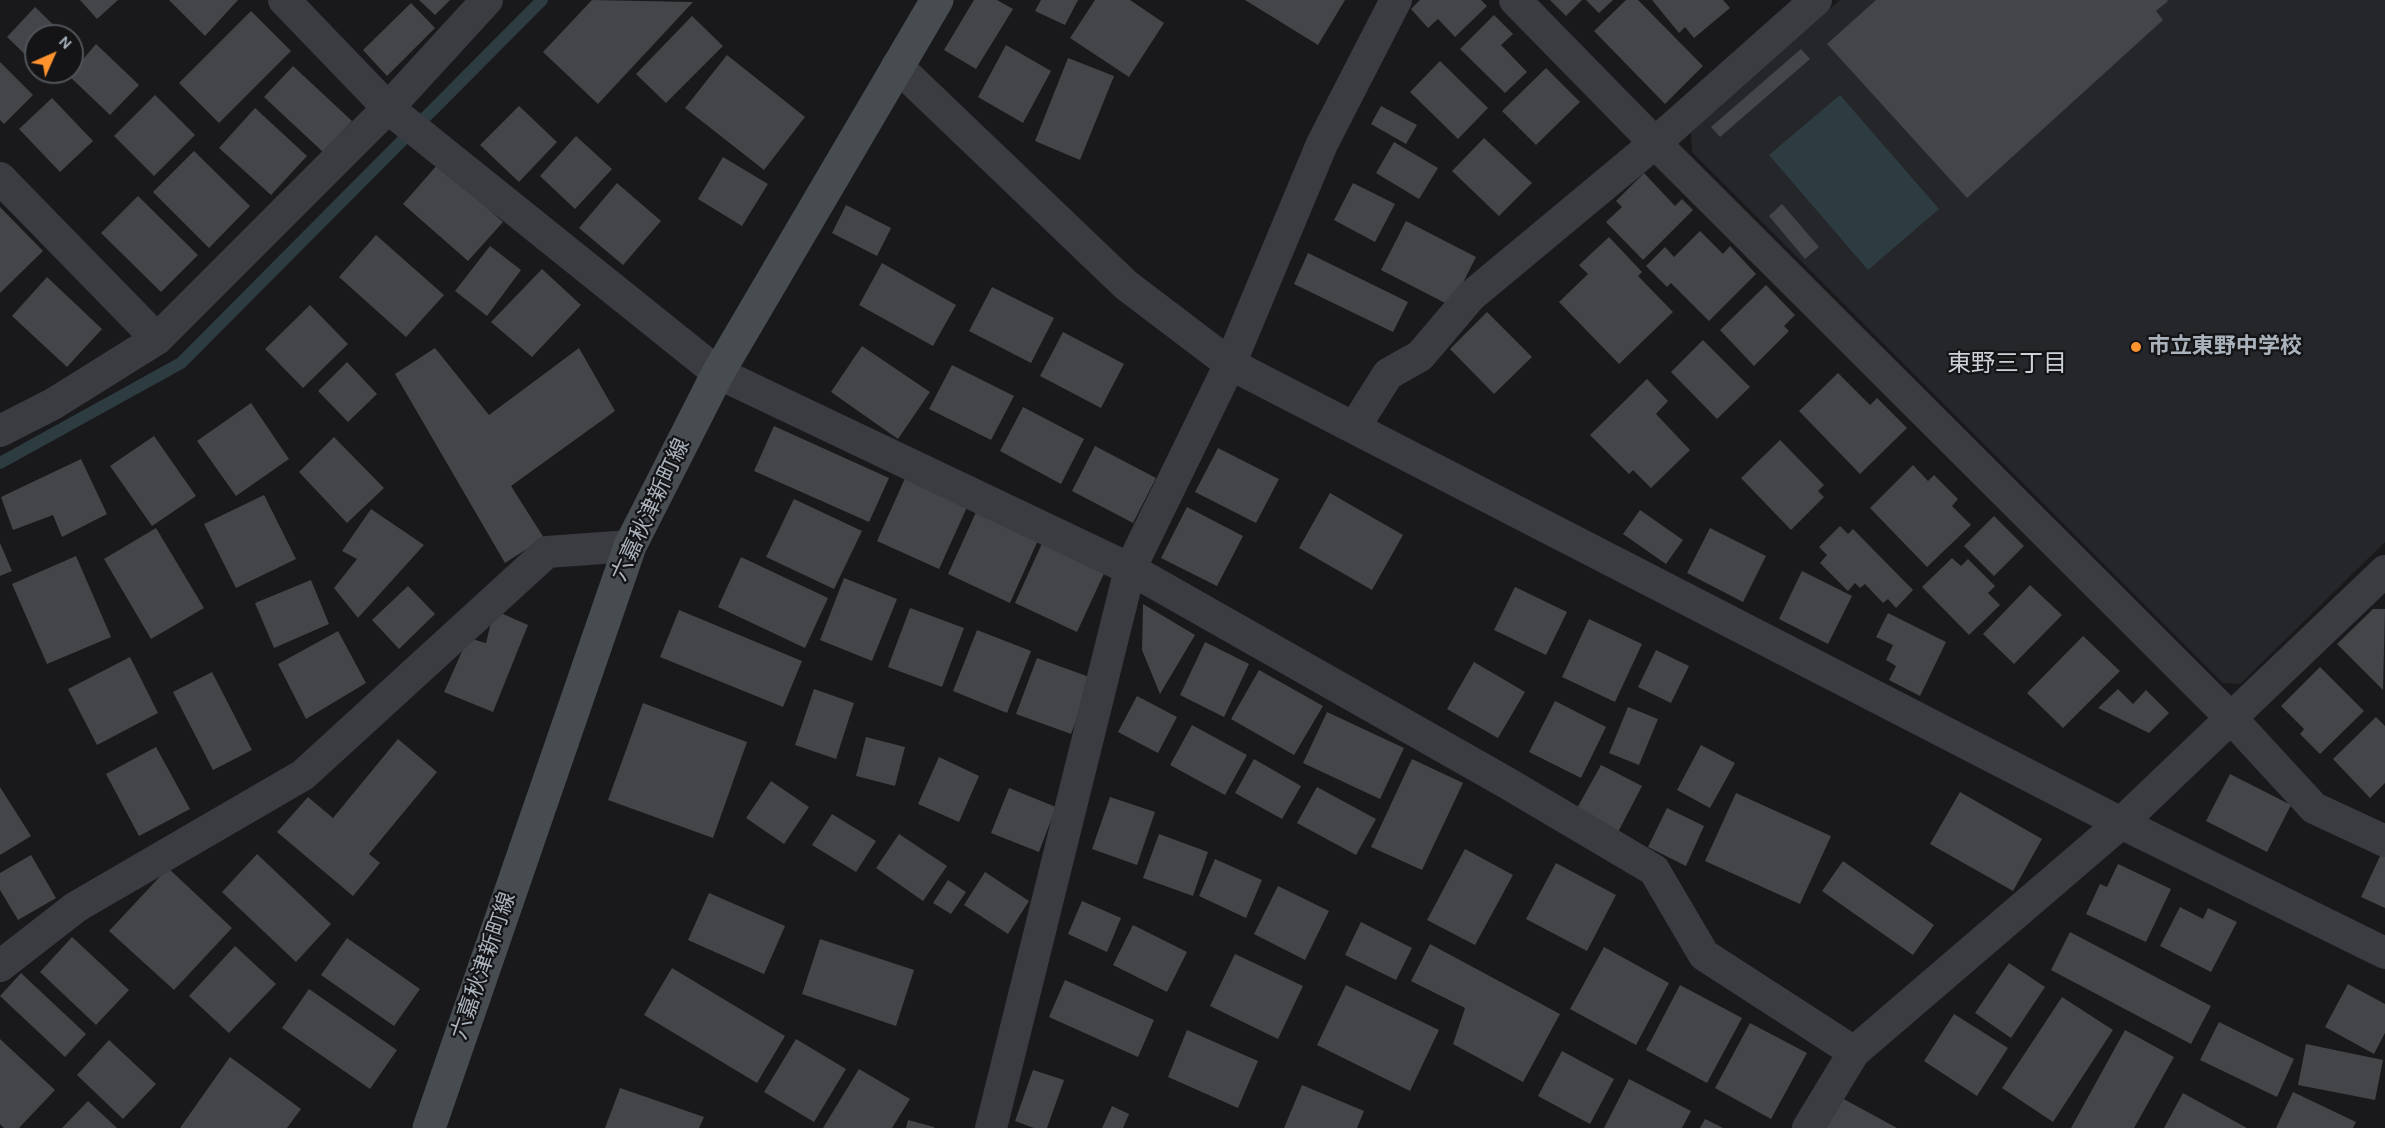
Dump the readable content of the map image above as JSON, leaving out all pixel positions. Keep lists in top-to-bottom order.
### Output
{
  "streets": {
    "main road": ["六嘉秋津新町線"]
  },
  "districts": ["東野三丁目"],
  "places": ["市立東野中学校"],
  "north": "top right"
}
